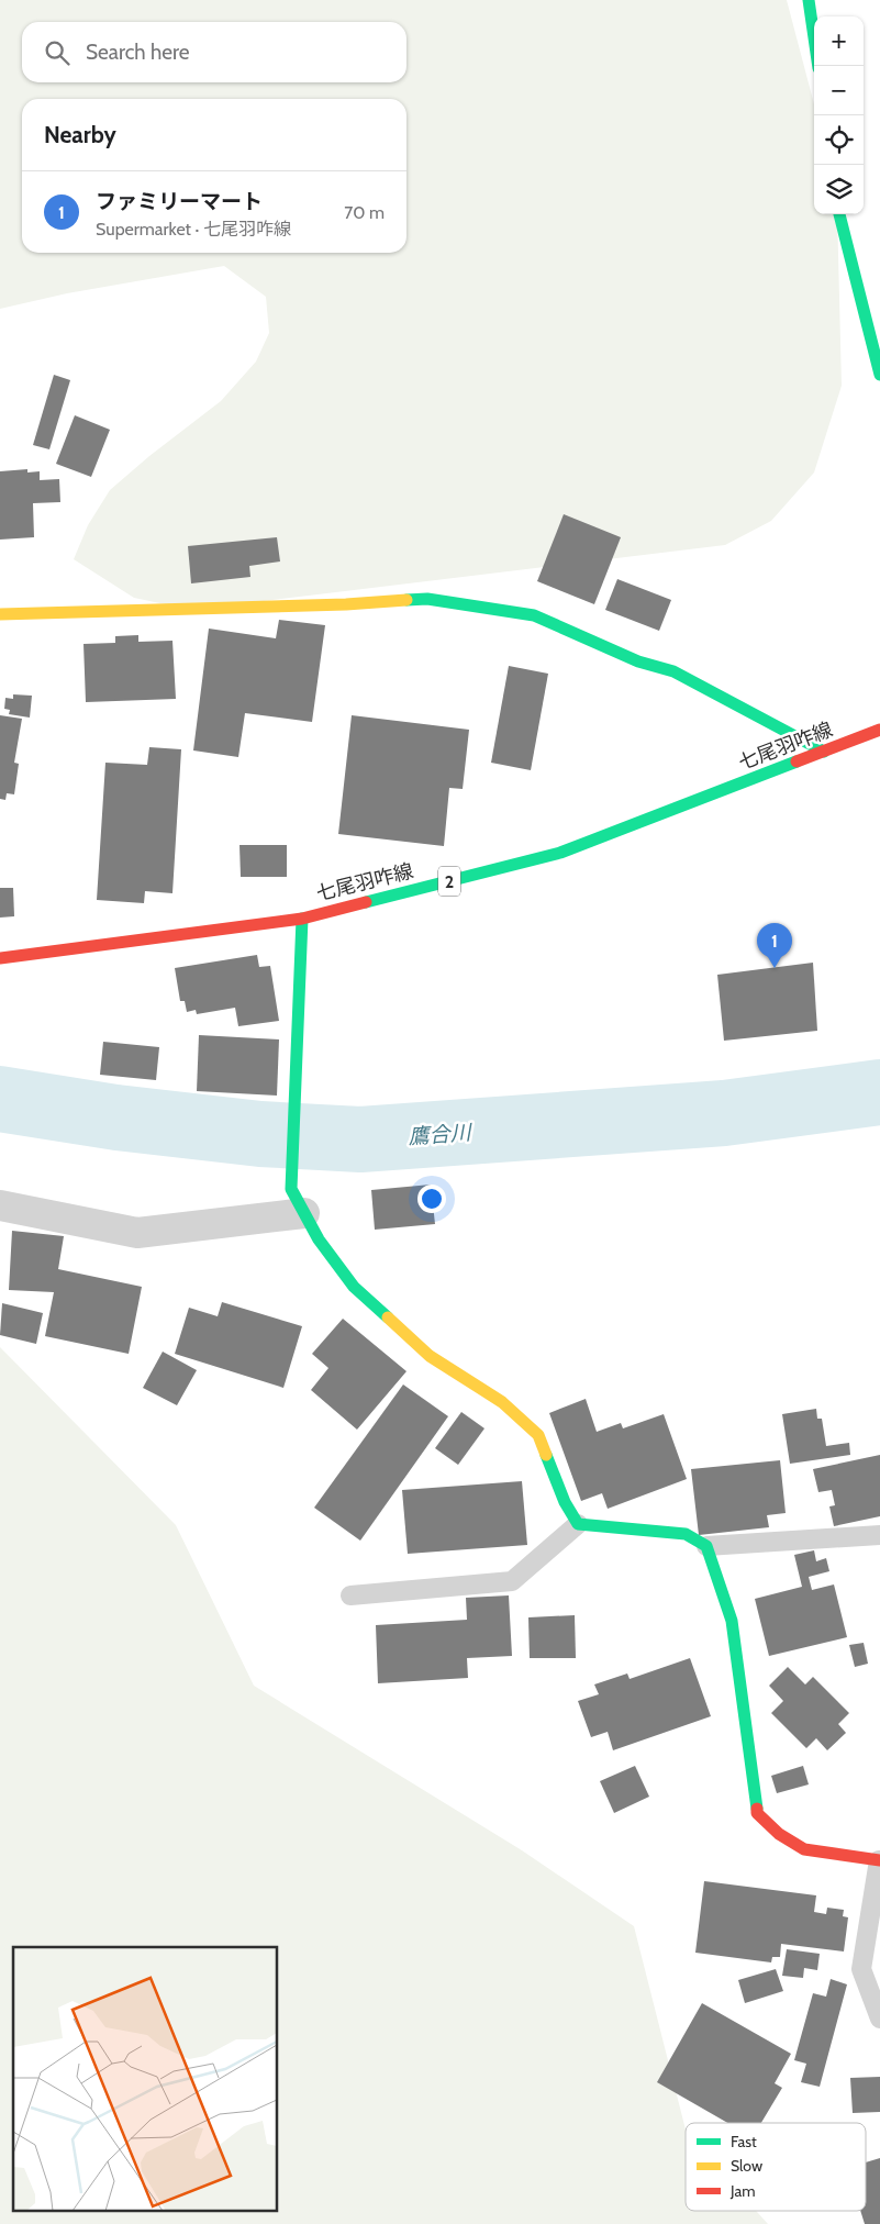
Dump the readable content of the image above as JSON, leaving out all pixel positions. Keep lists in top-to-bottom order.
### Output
{
  "streets": {
    "street": ["七尾羽咋線", "2"]
  },
  "water": ["鷹合川"],
  "legend": ["Fast", "Slow", "Jam"],
  "page": {
    "map_buttons": ["+", "−"],
    "search": "Search here",
    "heading": "Nearby",
    "list": [
      {
        "mark": "1",
        "name": "ファミリーマート",
        "note": "Supermarket · 七尾羽咋線",
        "value": "70 m"
      }
    ],
    "pins": "1"
  }
}
